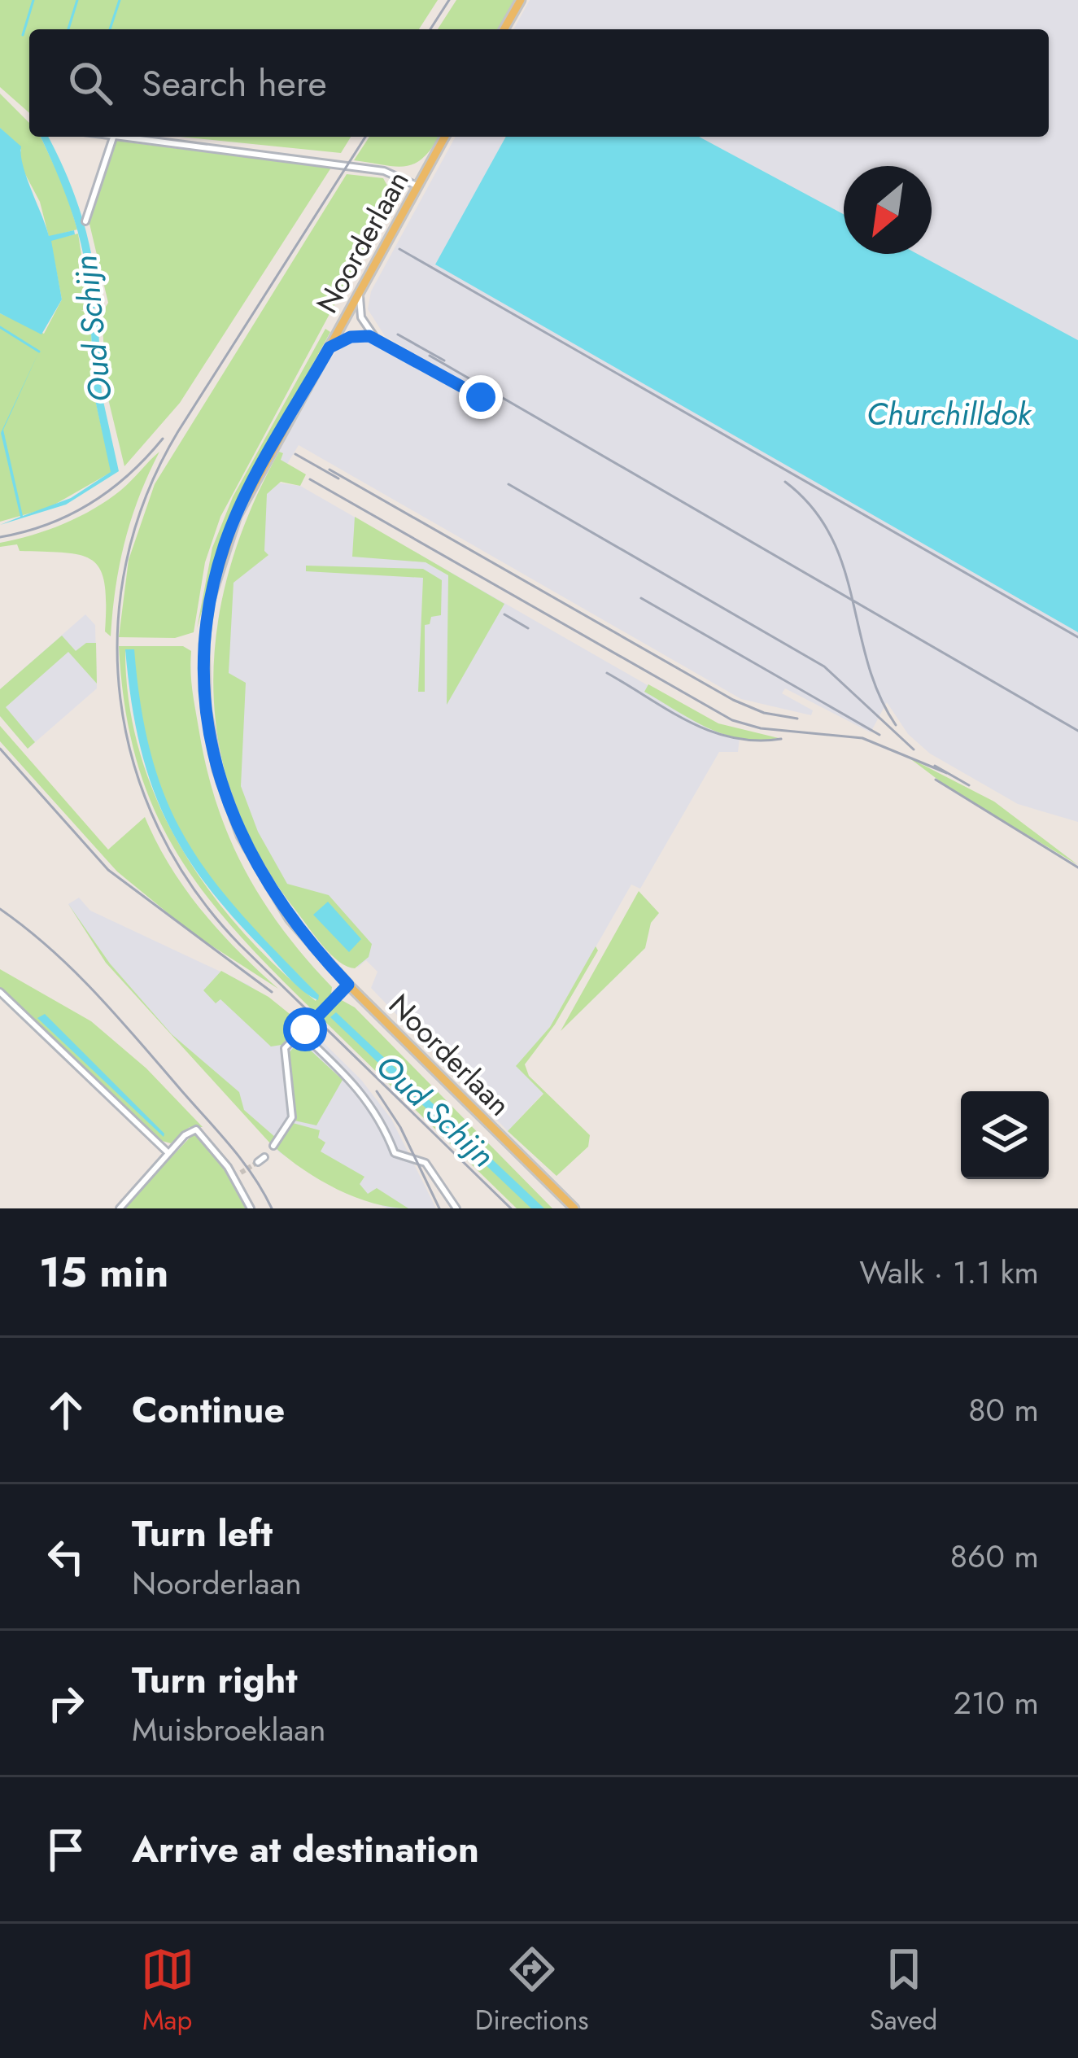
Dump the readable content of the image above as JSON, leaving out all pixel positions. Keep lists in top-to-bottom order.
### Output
{
  "streets": {
    "main road": ["Noorderlaan"]
  },
  "water": ["Oud Schijn", "Churchilldok"],
  "north": "bottom left",
  "page": {
    "search": "Search here",
    "heading": ["15 min", "Walk · 1.1 km"],
    "list": [
      ["Continue", "80 m"],
      ["Turn left", "Noorderlaan", "860 m"],
      ["Turn right", "Muisbroeklaan", "210 m"],
      "Arrive at destination"
    ],
    "nav": ["Map", "Directions", "Saved"]
  }
}
